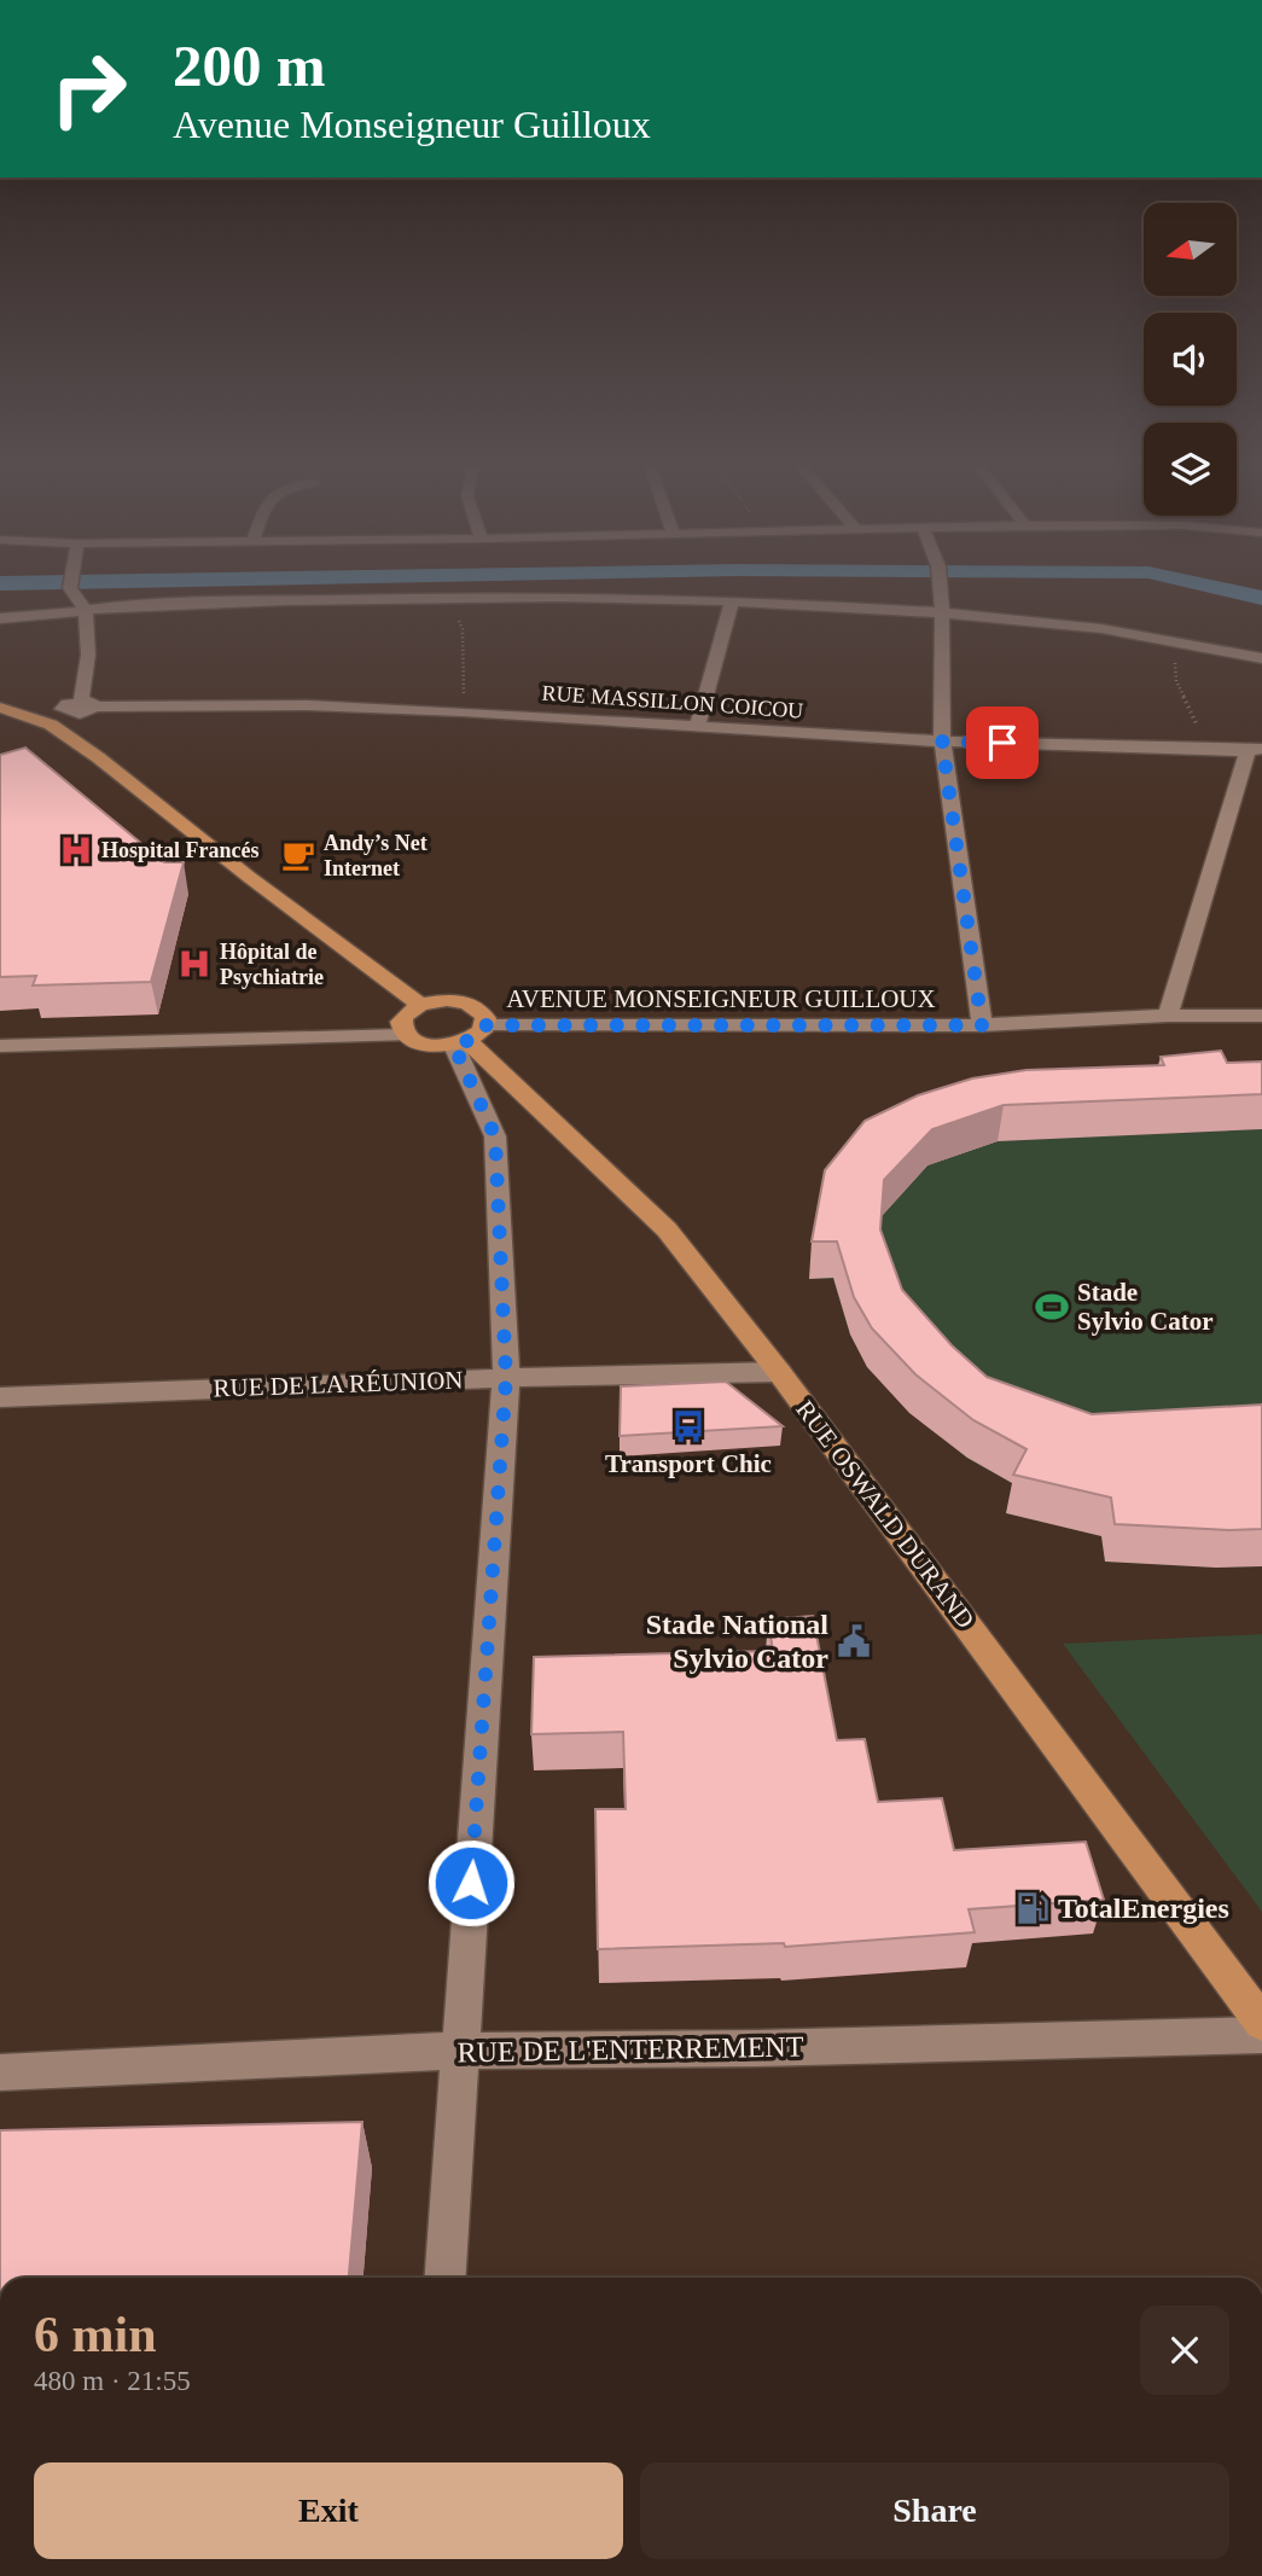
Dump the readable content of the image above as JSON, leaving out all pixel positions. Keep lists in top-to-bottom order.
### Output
{
  "streets": {
    "main road": ["RUE OSWALD DURAND"],
    "street": [
      "RUE MASSILLON COICOU",
      "AVENUE MONSEIGNEUR GUILLOUX",
      "RUE DE LA RÉUNION",
      "RUE DE L'ENTERREMENT"
    ]
  },
  "crossings": [
    ["AVENUE MONSEIGNEUR GUILLOUX", "RUE OSWALD DURAND"],
    ["RUE DE LA RÉUNION", "RUE OSWALD DURAND"]
  ],
  "places": {
    "hospital": ["Hospital Francés", "Hôpital de Psychiatrie"],
    "cafe": ["Andy’s Net Internet"],
    "sports": ["Stade Sylvio Cator"],
    "bus stop": ["Transport Chic"],
    "public building": ["Stade National Sylvio Cator"],
    "fuel station": ["TotalEnergies"]
  },
  "north": "left",
  "page": {
    "turn": ["200 m", "Avenue Monseigneur Guilloux"],
    "heading": ["6 min", "480 m · 21:55"],
    "buttons": ["Exit", "Share"]
  }
}
